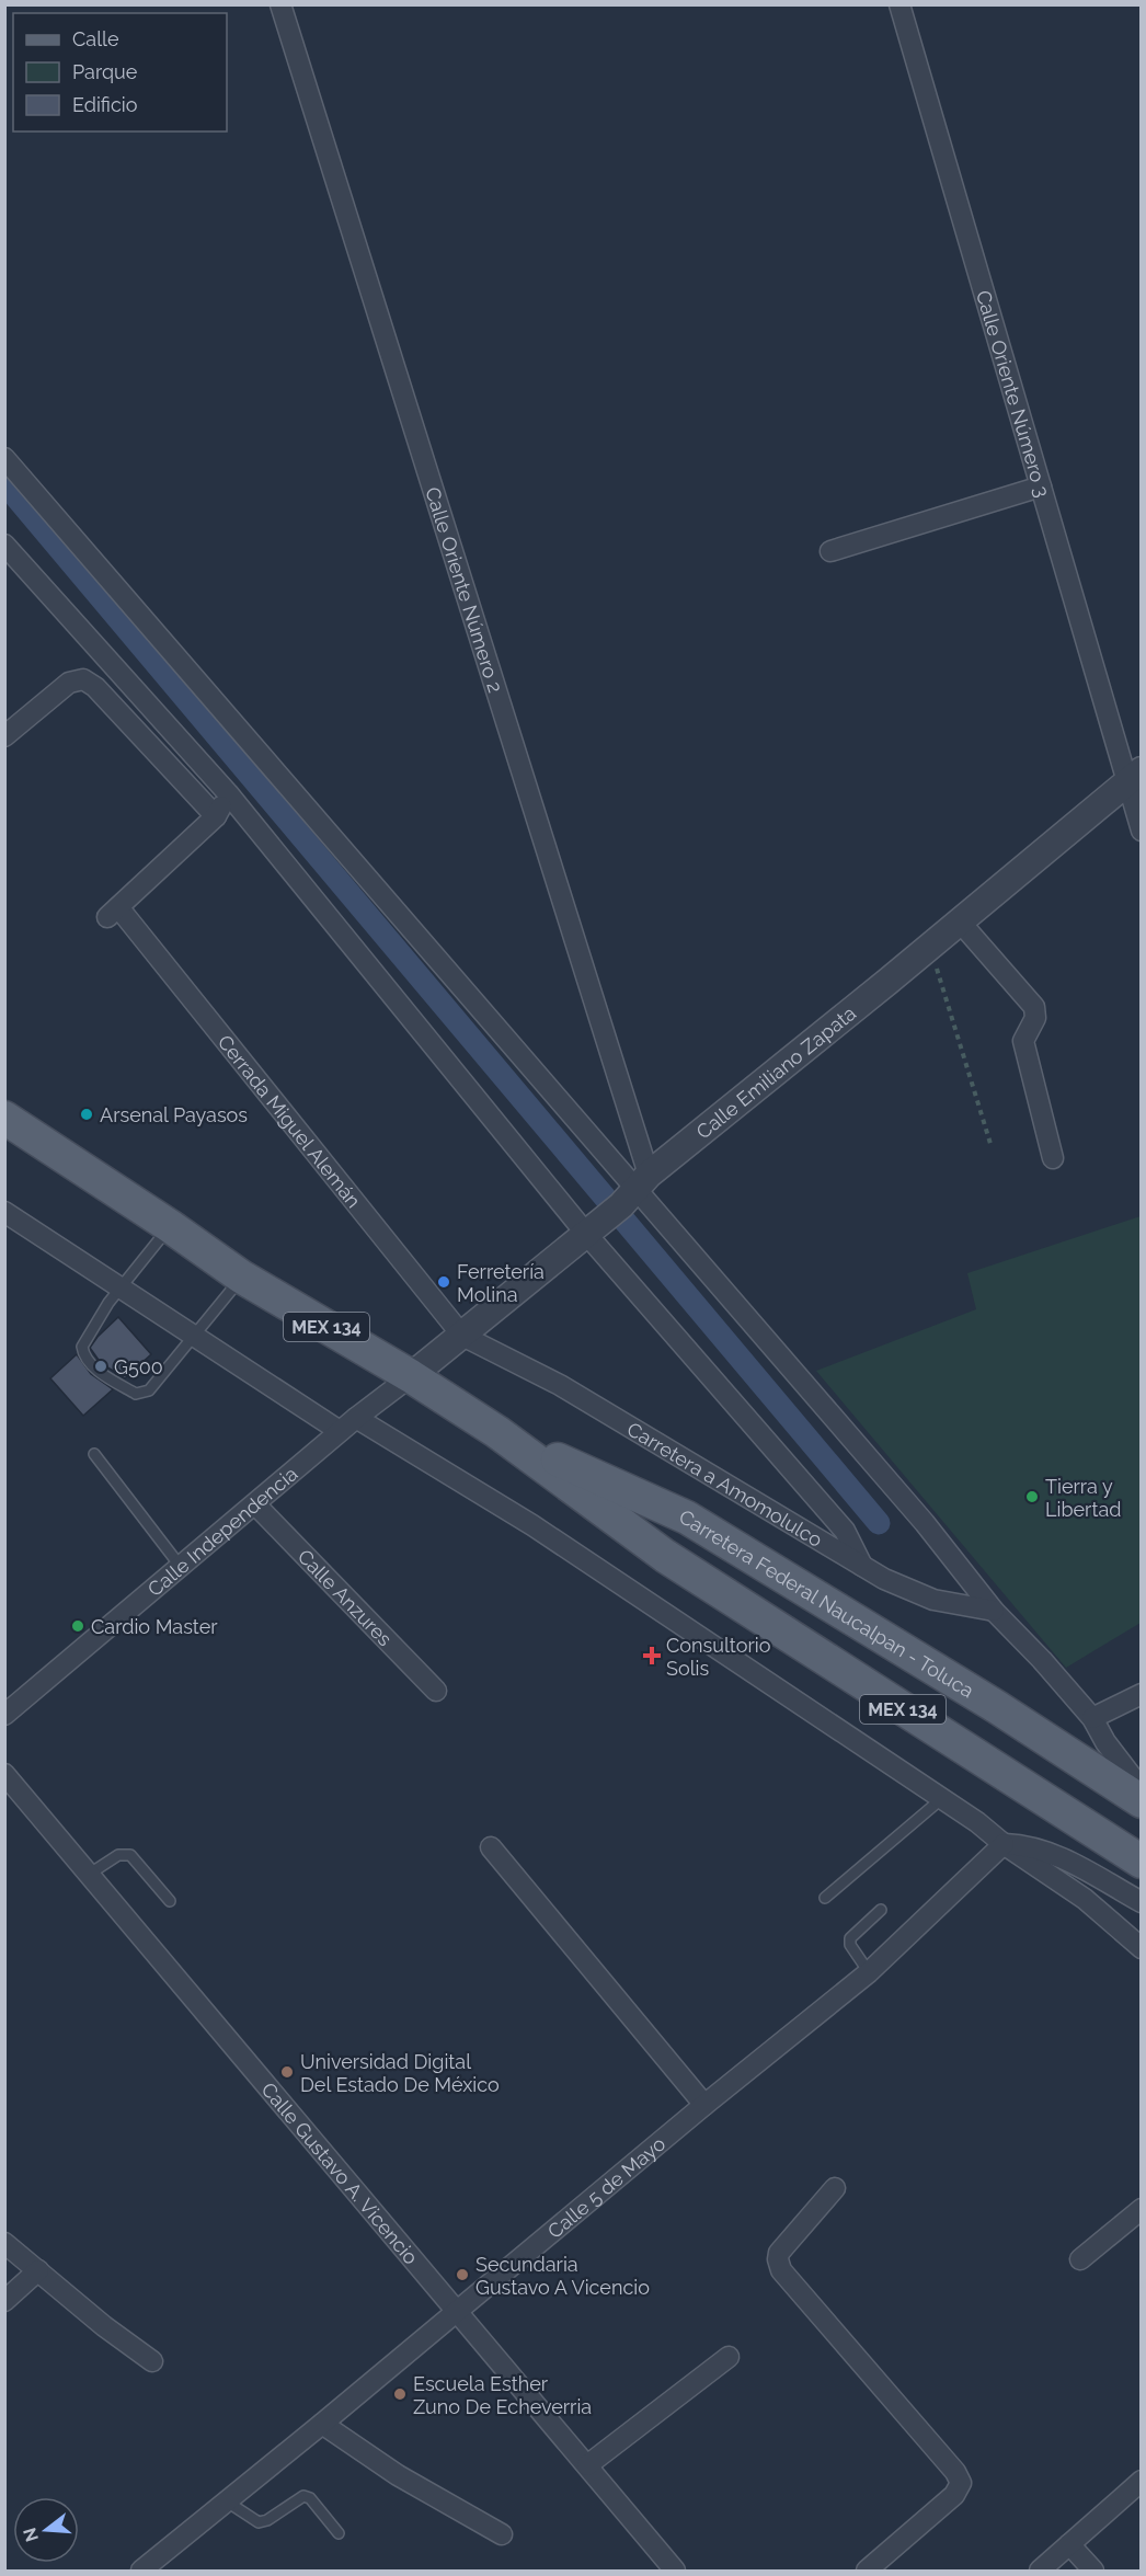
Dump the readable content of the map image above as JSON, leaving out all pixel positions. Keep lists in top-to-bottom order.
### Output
{
  "streets": {
    "main road": ["MEX 134", "Carretera Federal Naucalpan - Toluca"],
    "street": [
      "Calle Oriente Número 3",
      "Calle Oriente Número 2",
      "Calle Emiliano Zapata",
      "Cerrada Miguel Alemán",
      "Carretera a Amomolulco",
      "Calle Independencia",
      "Calle Anzures",
      "Calle Gustavo A. Vicencio",
      "Calle 5 de Mayo"
    ]
  },
  "crossings": [
    ["Calle Oriente Número 3", "Calle Emiliano Zapata"],
    ["Calle Oriente Número 2", "Calle Emiliano Zapata"],
    ["Calle Emiliano Zapata", "Cerrada Miguel Alemán"],
    ["Calle Emiliano Zapata", "Carretera a Amomolulco"],
    ["Calle Emiliano Zapata", "Calle Independencia"],
    ["Calle Emiliano Zapata", "Carretera Federal Naucalpan - Toluca"],
    ["Cerrada Miguel Alemán", "Carretera a Amomolulco"],
    ["Calle Independencia", "Calle Anzures"],
    ["Calle Independencia", "Carretera Federal Naucalpan - Toluca"],
    ["Calle Gustavo A. Vicencio", "Calle 5 de Mayo"]
  ],
  "places": {
    "other": [
      "Arsenal Payasos",
      "Ferretería Molina",
      "G500",
      "Tierra y Libertad",
      "Cardio Master",
      "Universidad Digital Del Estado De México",
      "Secundaria Gustavo A Vicencio",
      "Escuela Esther Zuno De Echeverria"
    ],
    "health": ["Consultorio Solis"]
  },
  "legend": ["Calle", "Parque", "Edificio"],
  "north": "left"
}
